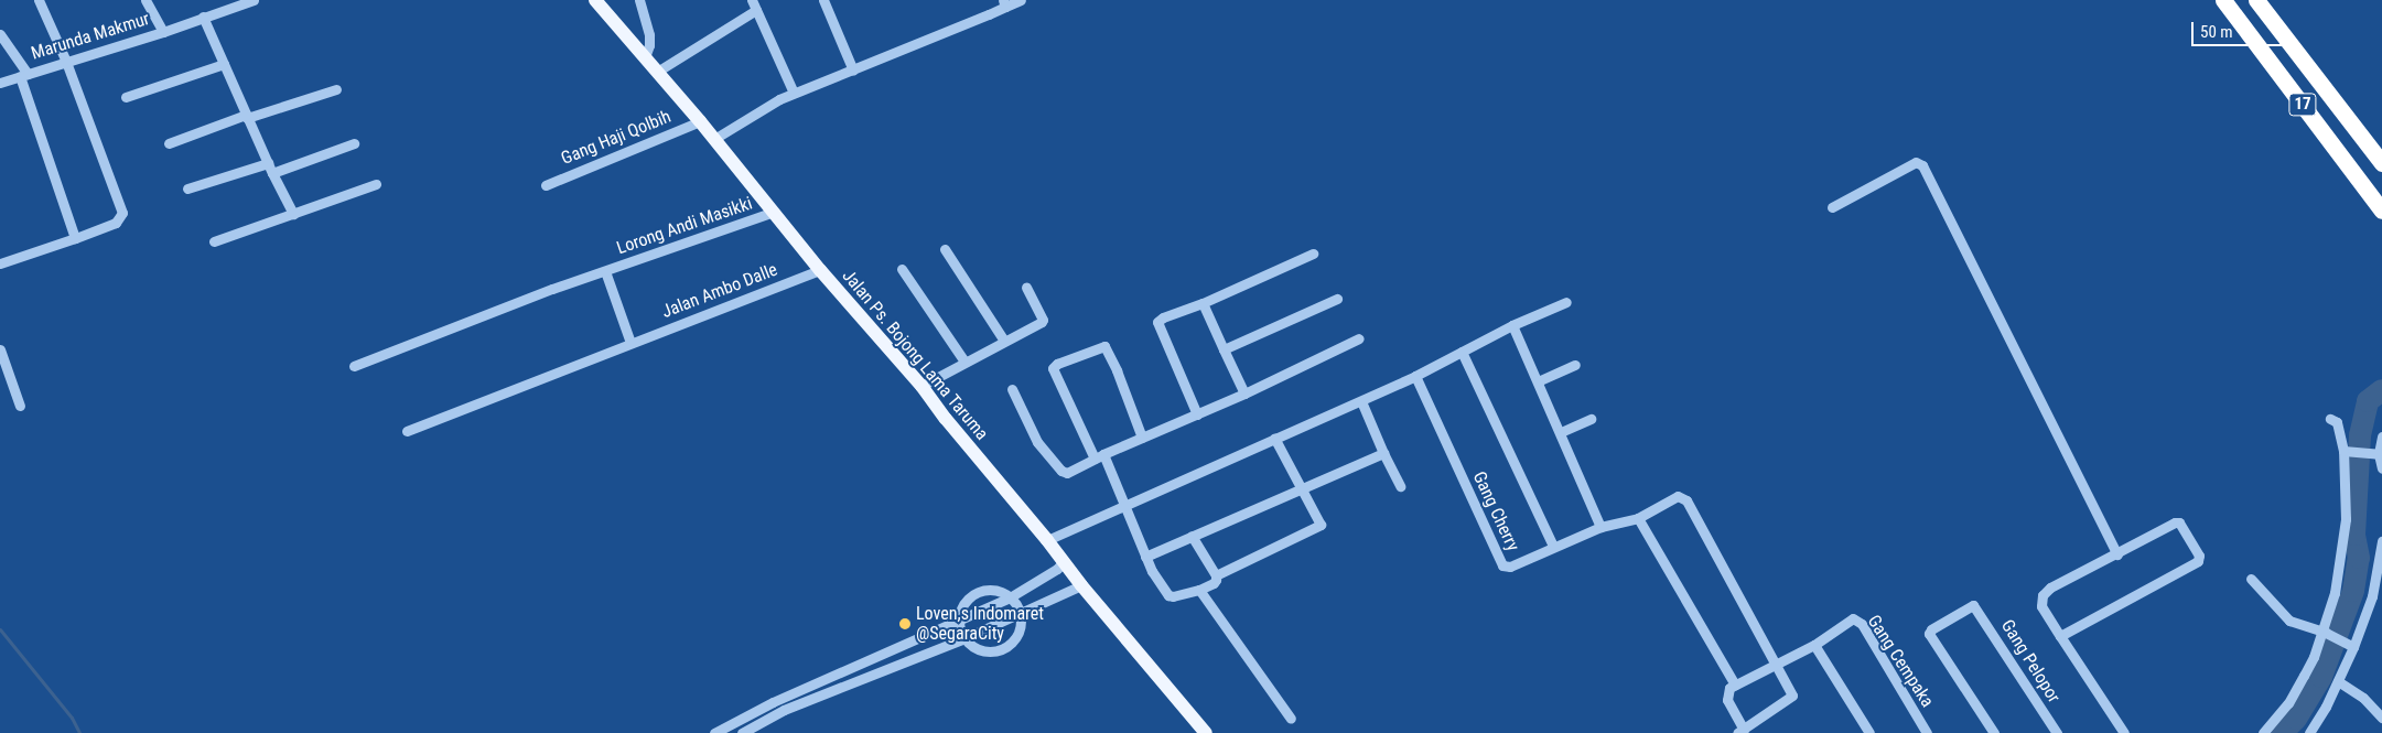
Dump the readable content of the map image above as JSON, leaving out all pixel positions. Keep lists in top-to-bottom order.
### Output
{
  "streets": {
    "highway": ["17"],
    "main road": ["Jalan Ps. Bojong Lama Taruma"],
    "street": [
      "Marunda Makmur",
      "Gang Haji Qolbih",
      "Lorong Andi Masikki",
      "Jalan Ambo Dalle",
      "Gang Cherry",
      "Gang Cempaka",
      "Gang Pelopor"
    ]
  },
  "crossings": [
    ["Gang Haji Qolbih", "Jalan Ps. Bojong Lama Taruma"],
    ["Lorong Andi Masikki", "Jalan Ps. Bojong Lama Taruma"],
    ["Jalan Ambo Dalle", "Jalan Ps. Bojong Lama Taruma"]
  ],
  "places": ["Loven,s Indomaret @SegaraCity"],
  "scale_bar": "50 m"
}
